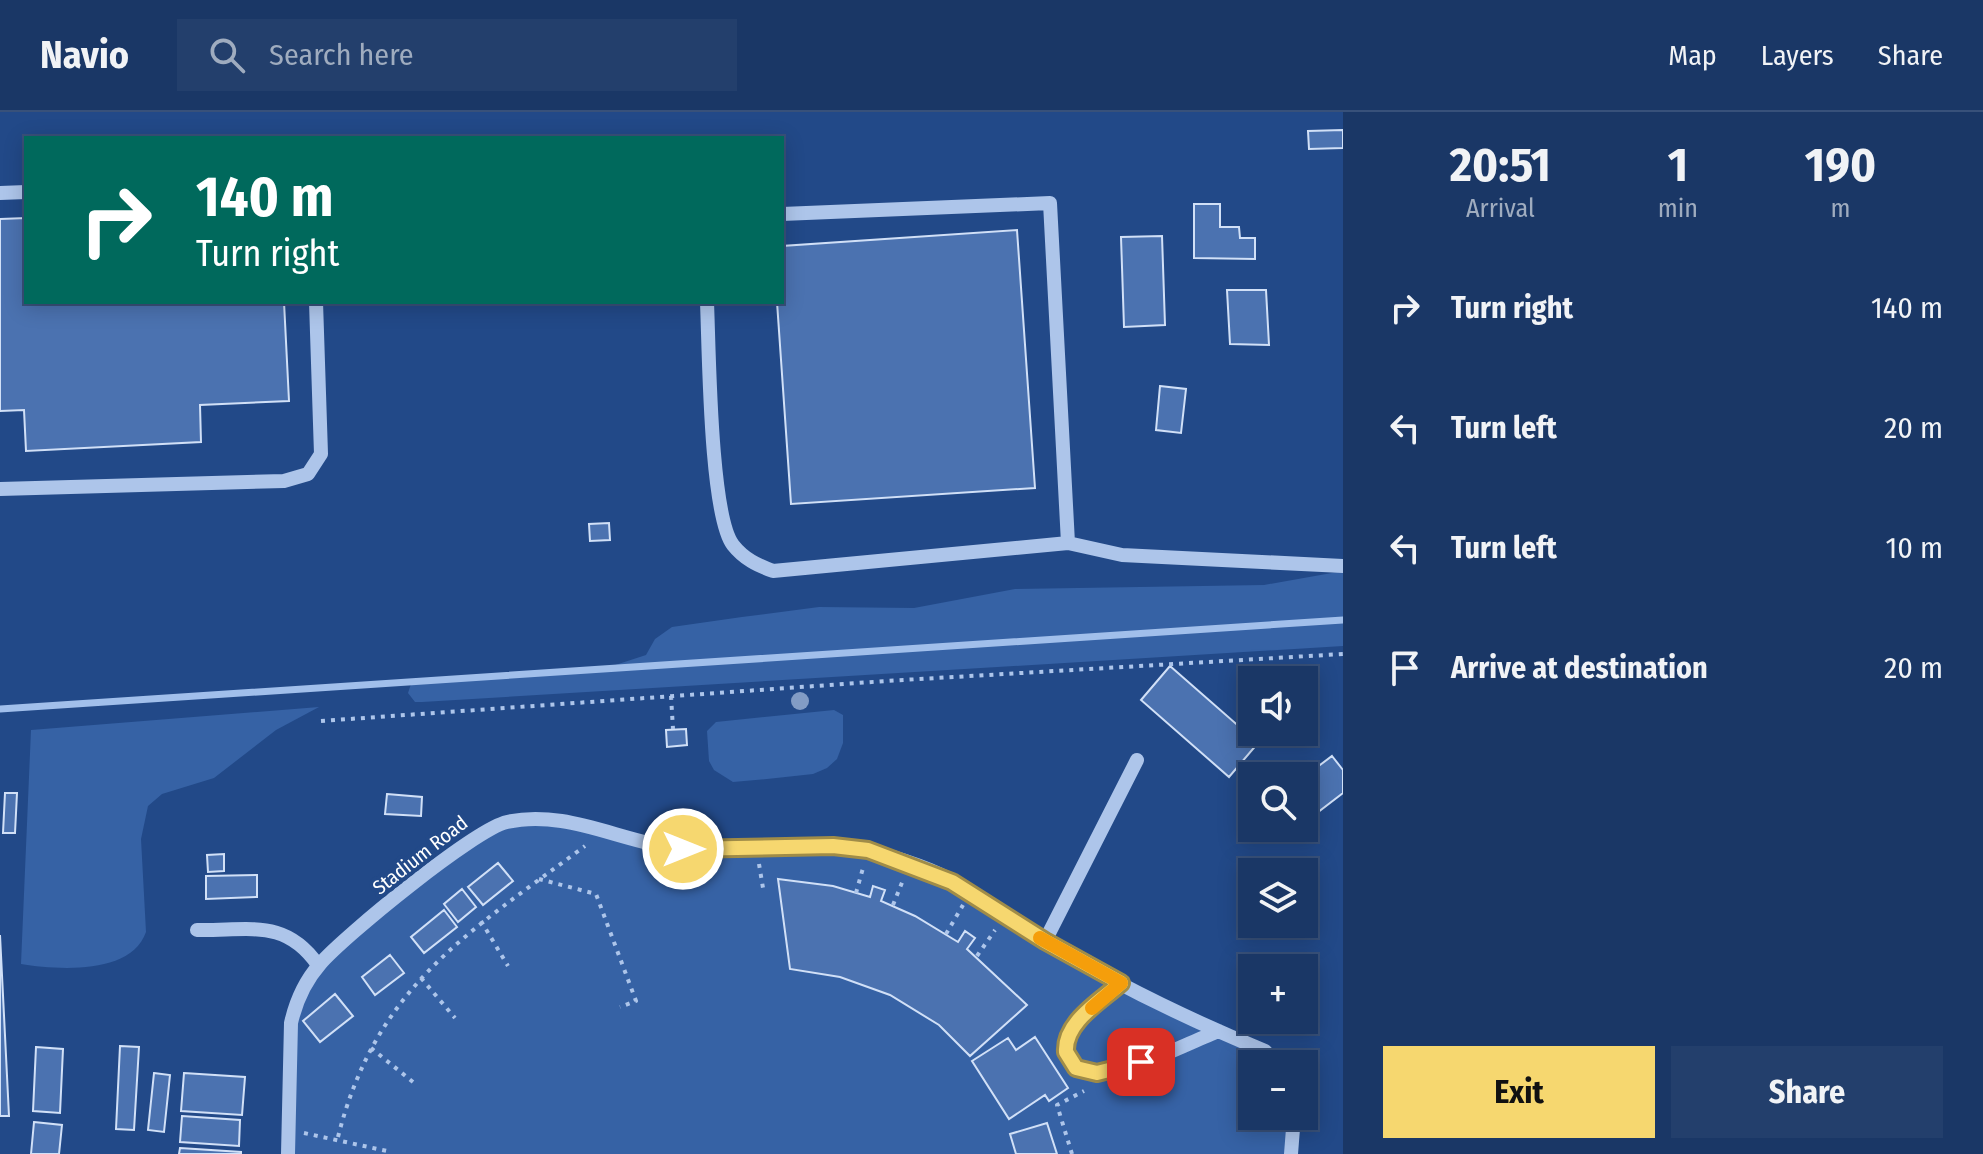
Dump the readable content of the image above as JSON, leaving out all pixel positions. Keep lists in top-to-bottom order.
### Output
{
  "streets": {
    "lane": ["Stadium Road"]
  },
  "page": {
    "header": "Navio",
    "search": "Search here",
    "nav": ["Map", "Layers", "Share"],
    "eta": [
      "20:51",
      "Arrival",
      "1",
      "min",
      "190",
      "m"
    ],
    "turn": ["140 m", "Turn right"],
    "list": [
      {
        "name": "Turn right",
        "value": "140 m"
      },
      {
        "name": "Turn left",
        "value": "20 m"
      },
      {
        "name": "Turn left",
        "value": "10 m"
      },
      {
        "name": "Arrive at destination",
        "value": "20 m"
      }
    ],
    "map_buttons": ["+", "−"],
    "buttons": ["Exit", "Share"]
  }
}
